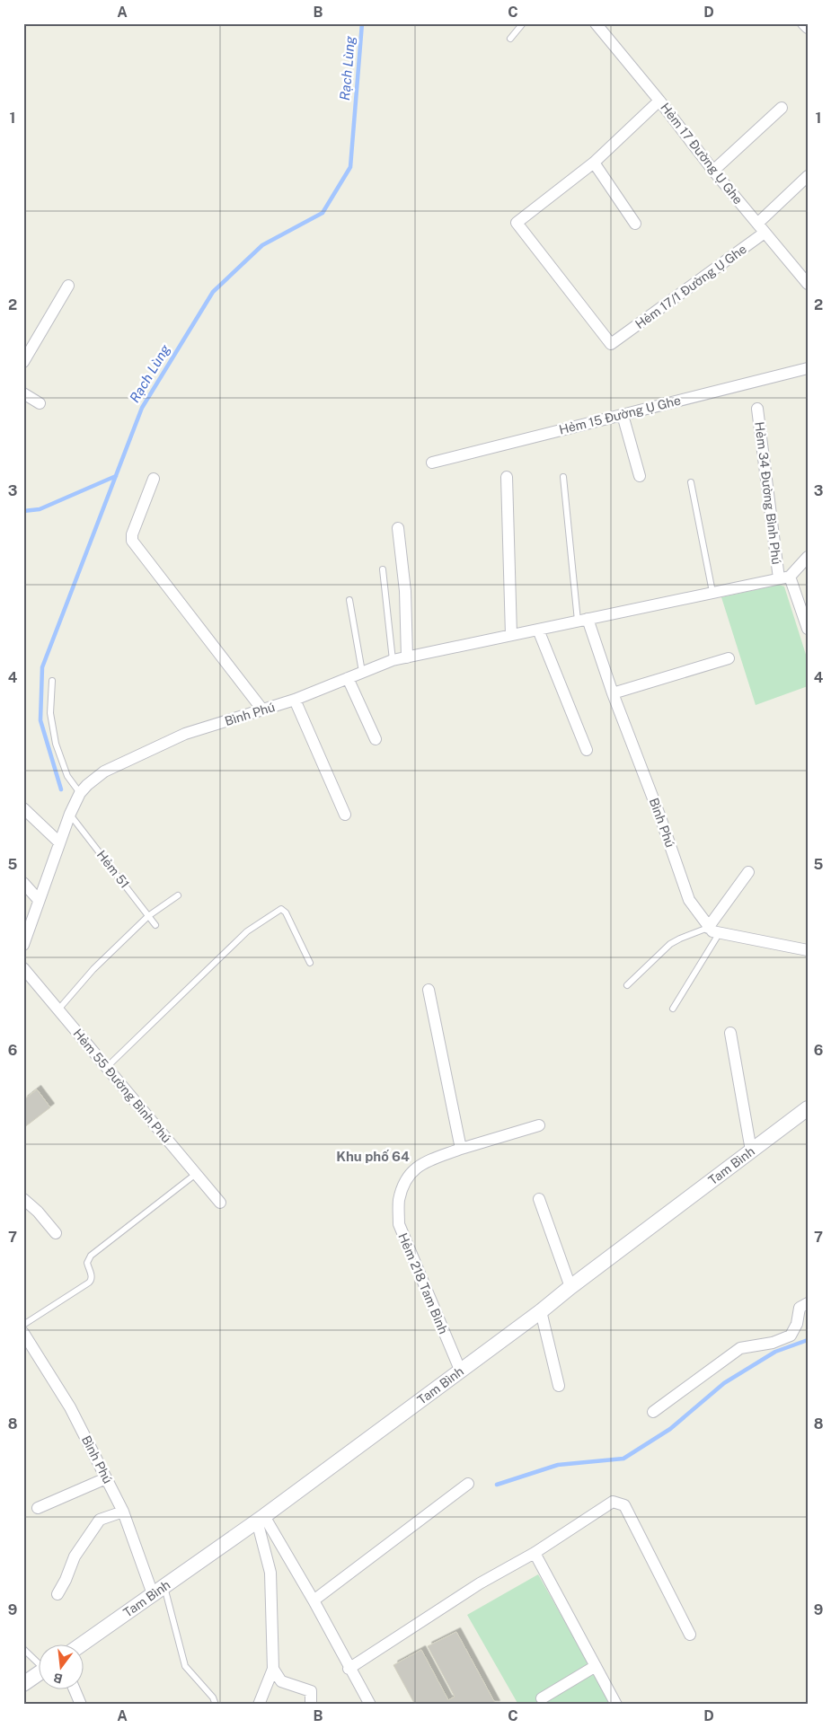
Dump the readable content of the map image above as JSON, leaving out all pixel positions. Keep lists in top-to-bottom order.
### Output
{
  "streets": {
    "main road": ["Tam Bình"],
    "street": [
      "Hẻm 17 Đường Ụ Ghe",
      "Hẻm 17/1 Đường Ụ Ghe",
      "Hẻm 15 Đường Ụ Ghe",
      "Hẻm 34 Đường Bình Phú",
      "Bình Phú",
      "Hẻm 55 Đường Bình Phú",
      "Hẻm 218 Tam Bình"
    ],
    "lane": ["Hẻm 51"]
  },
  "crossings": [
    ["Hẻm 17 Đường Ụ Ghe", "Hẻm 17/1 Đường Ụ Ghe"],
    ["Hẻm 34 Đường Bình Phú", "Bình Phú"],
    ["Bình Phú", "Hẻm 51"],
    ["Bình Phú", "Tam Bình"],
    ["Tam Bình", "Hẻm 218 Tam Bình"]
  ],
  "districts": ["Khu phố 64"],
  "water": ["Rạch Lùng"],
  "north": "bottom",
  "grid": {
    "columns": [
      "A",
      "B",
      "C",
      "D"
    ],
    "rows": [
      "1",
      "2",
      "3",
      "4",
      "5",
      "6",
      "7",
      "8",
      "9"
    ]
  }
}
